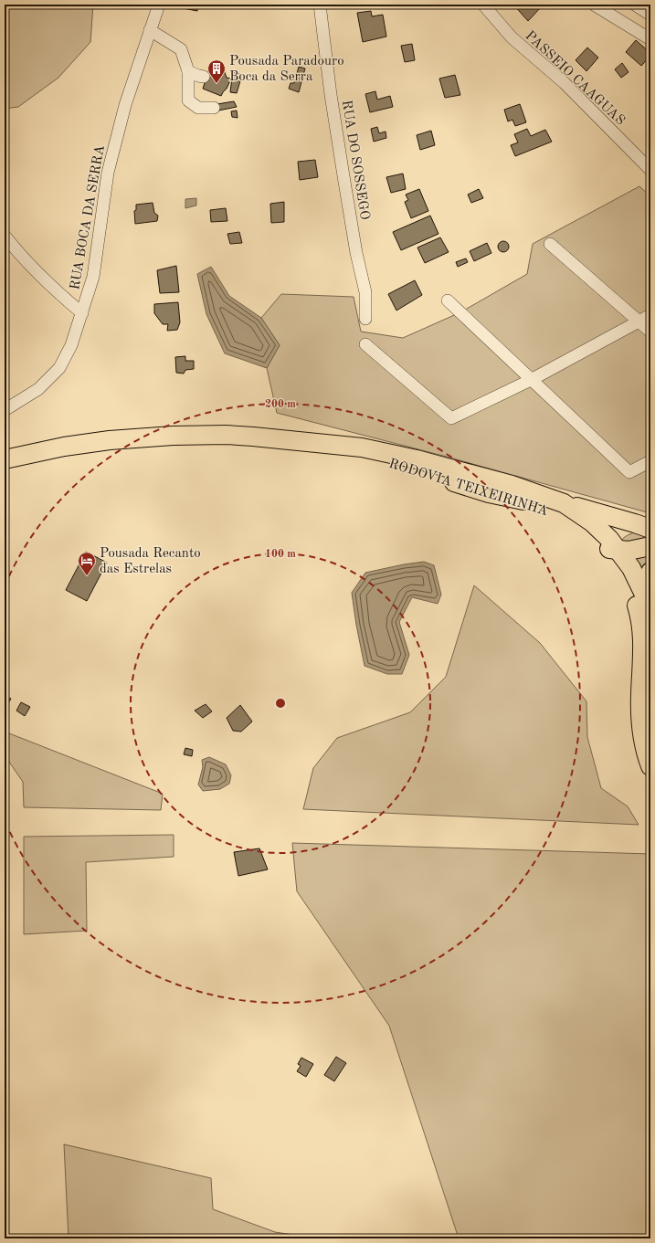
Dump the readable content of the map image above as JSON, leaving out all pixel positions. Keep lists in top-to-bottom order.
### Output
{
  "streets": {
    "main road": ["RODOVIA TEIXEIRINHA"],
    "street": ["PASSEIO CAAGUAS", "RUA DO SOSSEGO", "RUA BOCA DA SERRA"]
  },
  "places": {
    "building": ["Pousada Paradouro Boca da Serra"],
    "hotel": ["Pousada Recanto das Estrelas"]
  },
  "rings": ["200 m", "100 m"]
}
